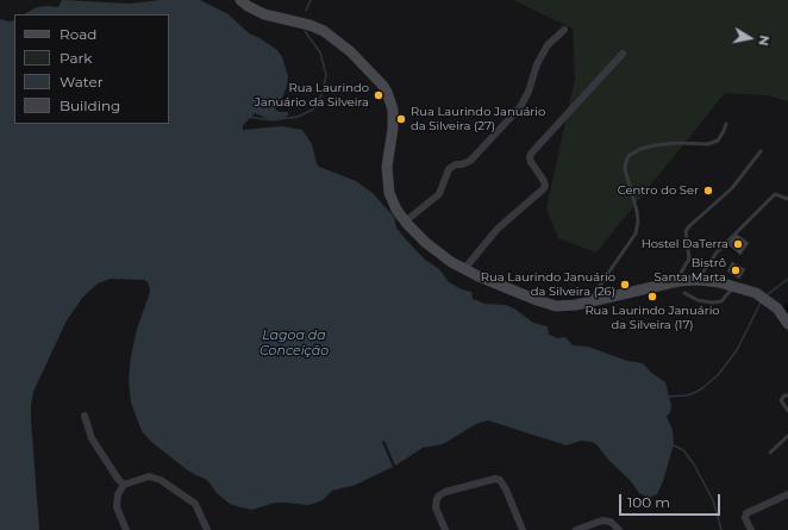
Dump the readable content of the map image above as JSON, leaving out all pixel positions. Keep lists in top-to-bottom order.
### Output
{
  "water": ["Lagoa da Conceição"],
  "places": [
    "Rua Laurindo Januário da Silveira",
    "Rua Laurindo Januário da Silveira (27)",
    "Centro do Ser",
    "Hostel DaTerra",
    "Bistrô Santa Marta",
    "Rua Laurindo Januário da Silveira (26)",
    "Rua Laurindo Januário da Silveira (17)"
  ],
  "legend": [
    "Road",
    "Park",
    "Water",
    "Building"
  ],
  "scale_bar": "100 m",
  "north": "right"
}
